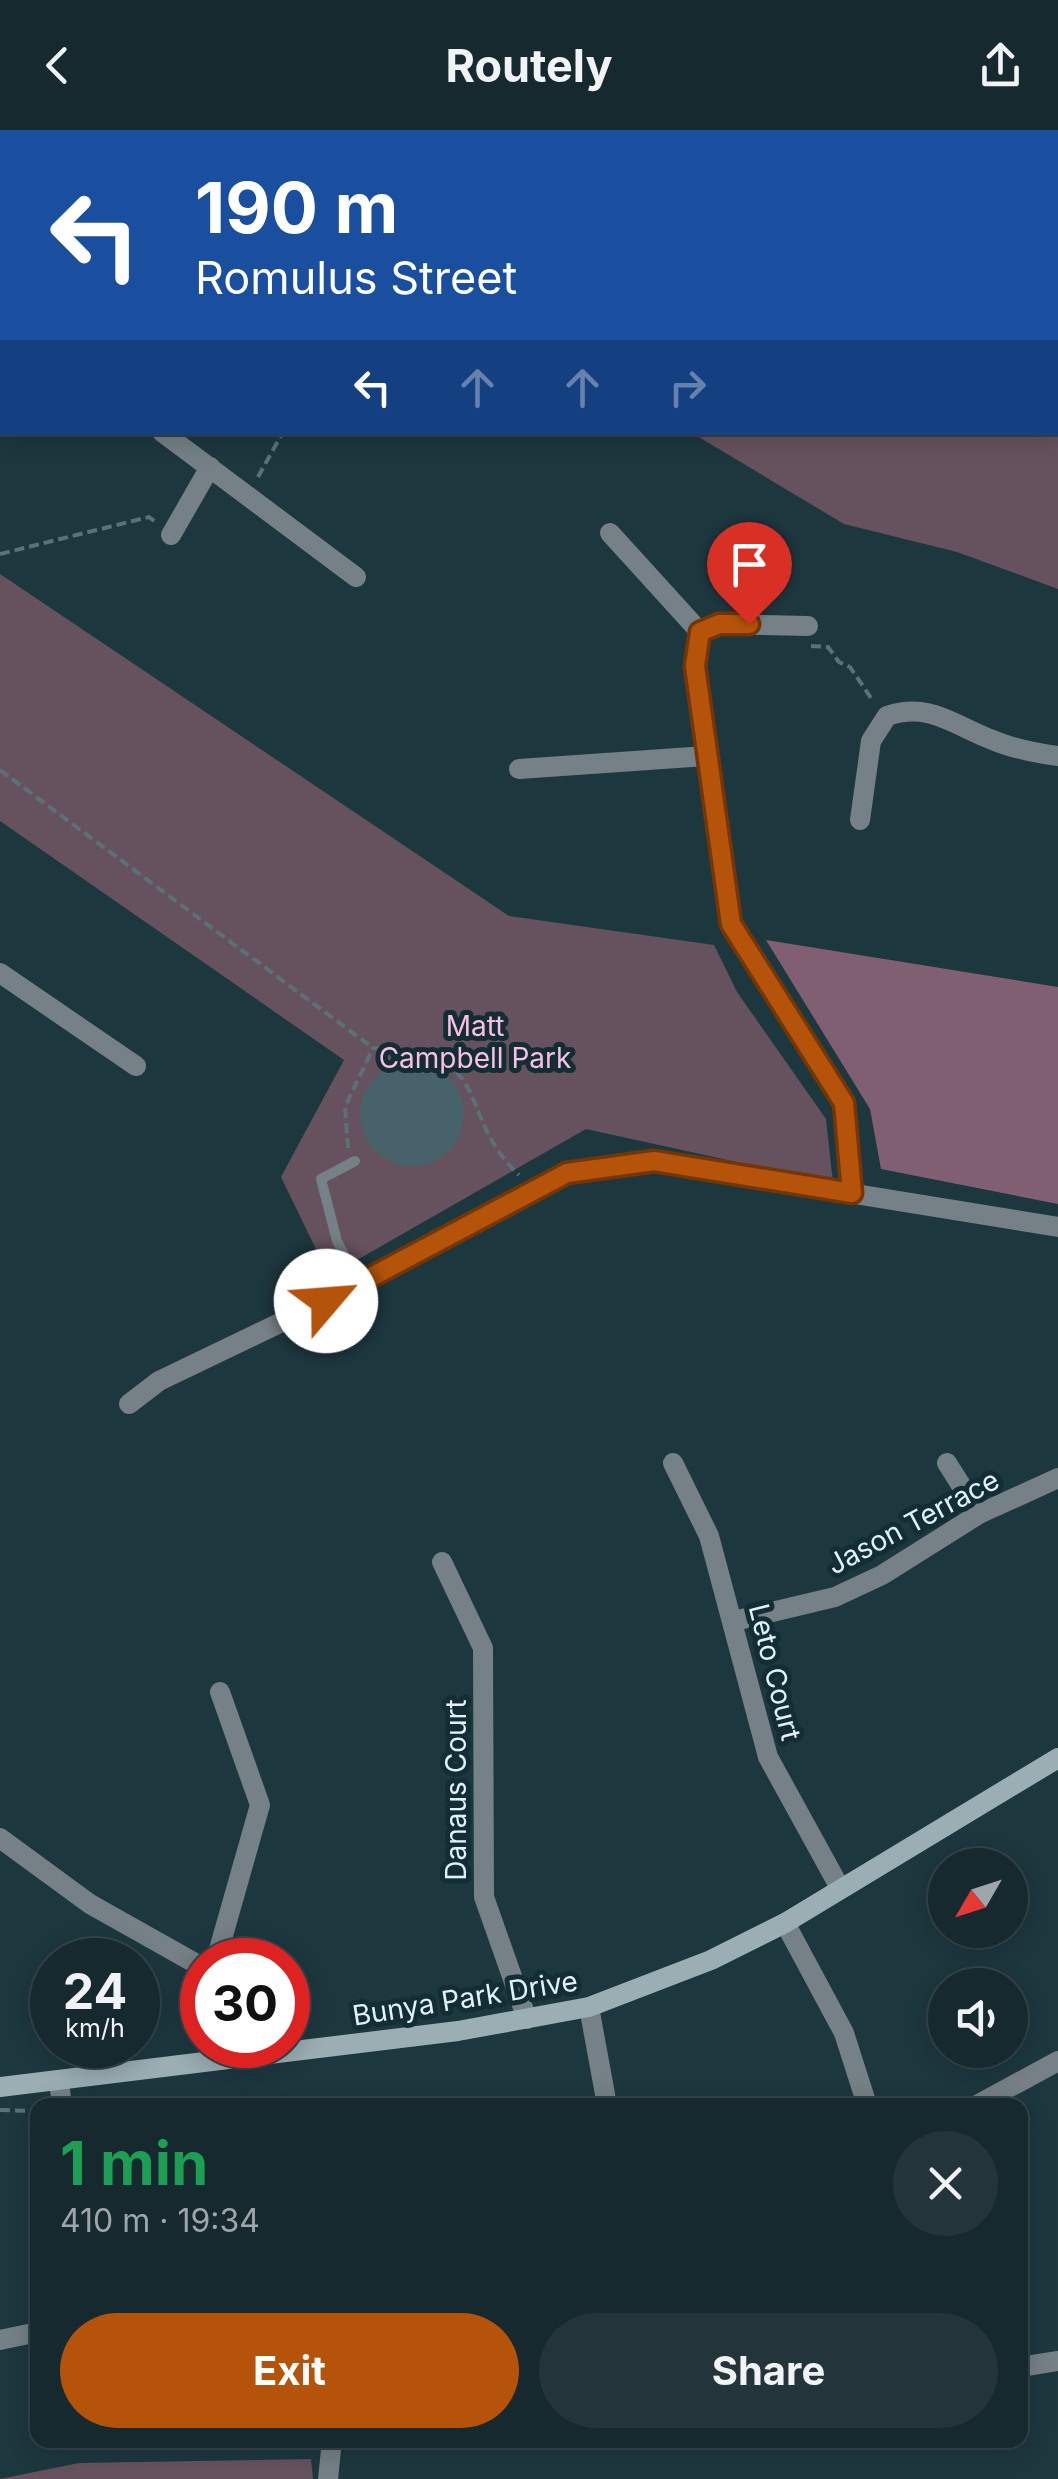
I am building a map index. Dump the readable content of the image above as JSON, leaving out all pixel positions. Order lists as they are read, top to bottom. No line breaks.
{"streets":{"street":["Jason Terrace","Leto Court","Danaus Court","Bunya Park Drive"]},"crossings":[["Jason Terrace","Leto Court"],["Leto Court","Bunya Park Drive"],["Danaus Court","Bunya Park Drive"]],"parks":["Matt Campbell Park"],"north":"bottom left","page":{"header":"Routely","turn":["190 m","Romulus Street"],"speed":"24 km/h","limit":"30","heading":["1 min","410 m · 19:34"],"buttons":["Exit","Share"]}}
